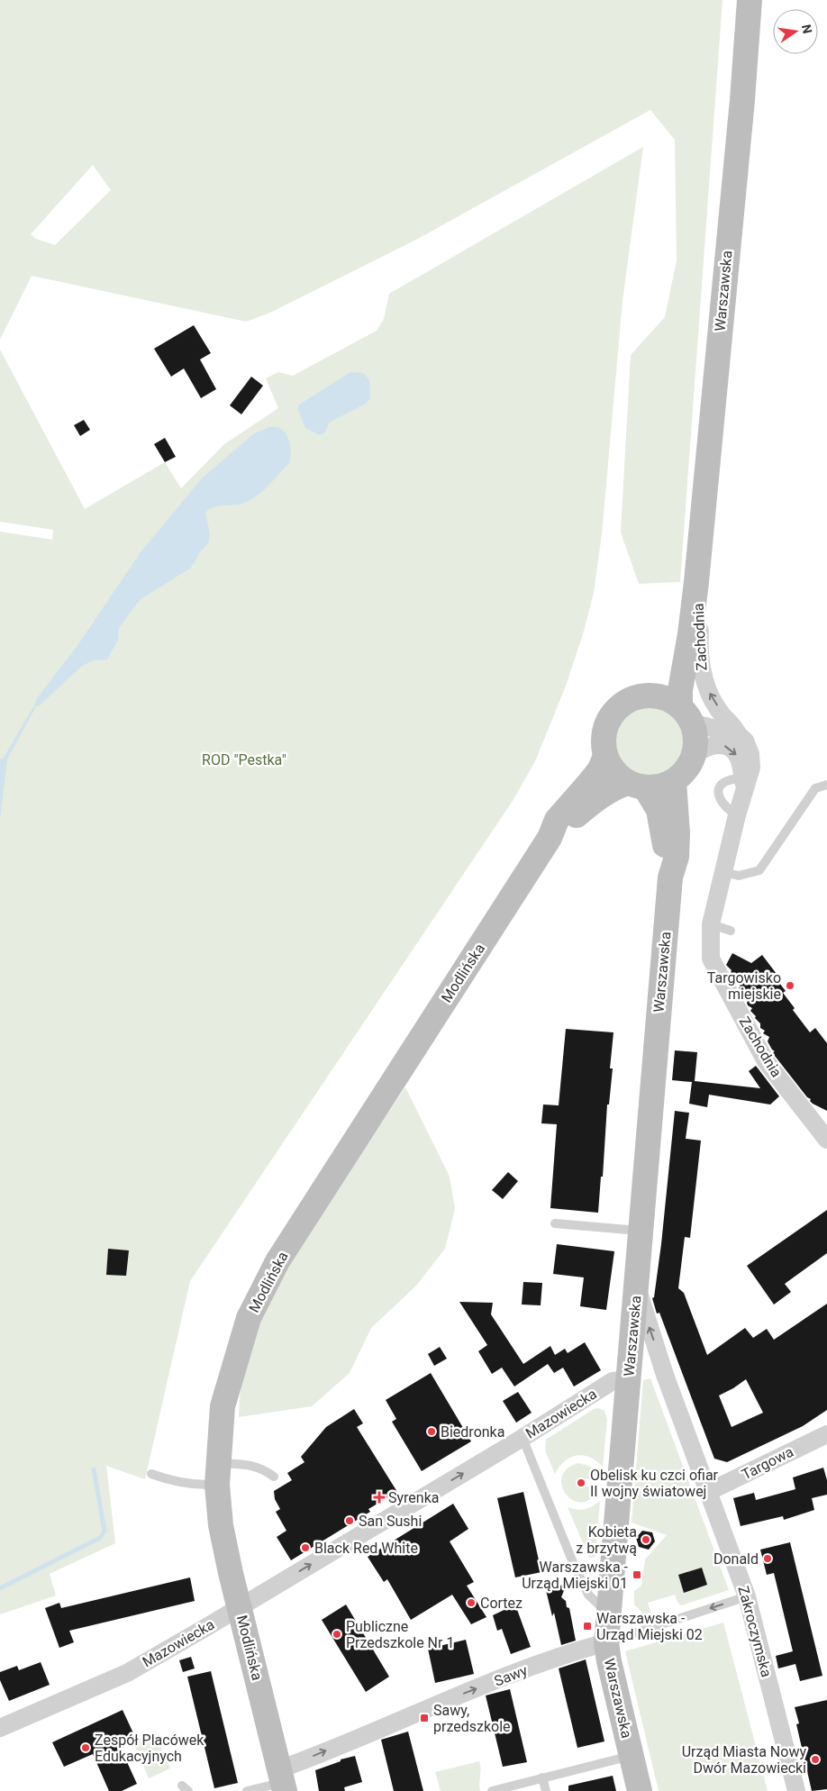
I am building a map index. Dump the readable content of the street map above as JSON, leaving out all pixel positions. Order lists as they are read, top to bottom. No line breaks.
{"streets":{"main road":["Warszawska","Modlińska"],"street":["Zachodnia","Mazowiecka","Targowa","Zakroczymska","Sawy"]},"crossings":[["Warszawska","Zachodnia"],["Warszawska","Modlińska"],["Warszawska","Mazowiecka"],["Warszawska","Zakroczymska"],["Warszawska","Sawy"],["Zachodnia","Modlińska"],["Modlińska","Mazowiecka"],["Modlińska","Sawy"],["Targowa","Zakroczymska"],["Zakroczymska","Sawy"]],"one_way":["Mazowiecka"],"parks":["ROD \"Pestka\""],"places":{"other":["Targowisko miejskie","Biedronka","Obelisk ku czci ofiar II wojny światowej","San Sushi","Kobieta z brzytwą","Black Red White","Donald","Cortez","Publiczne Przedszkole Nr 1","Zespół Placówek Edukacyjnych","Urząd Miasta Nowy Dwór Mazowiecki"],"health":["Syrenka"],"transit":["Warszawska - Urząd Miejski 01","Warszawska - Urząd Miejski 02","Sawy, przedszkole"]},"north":"right"}
